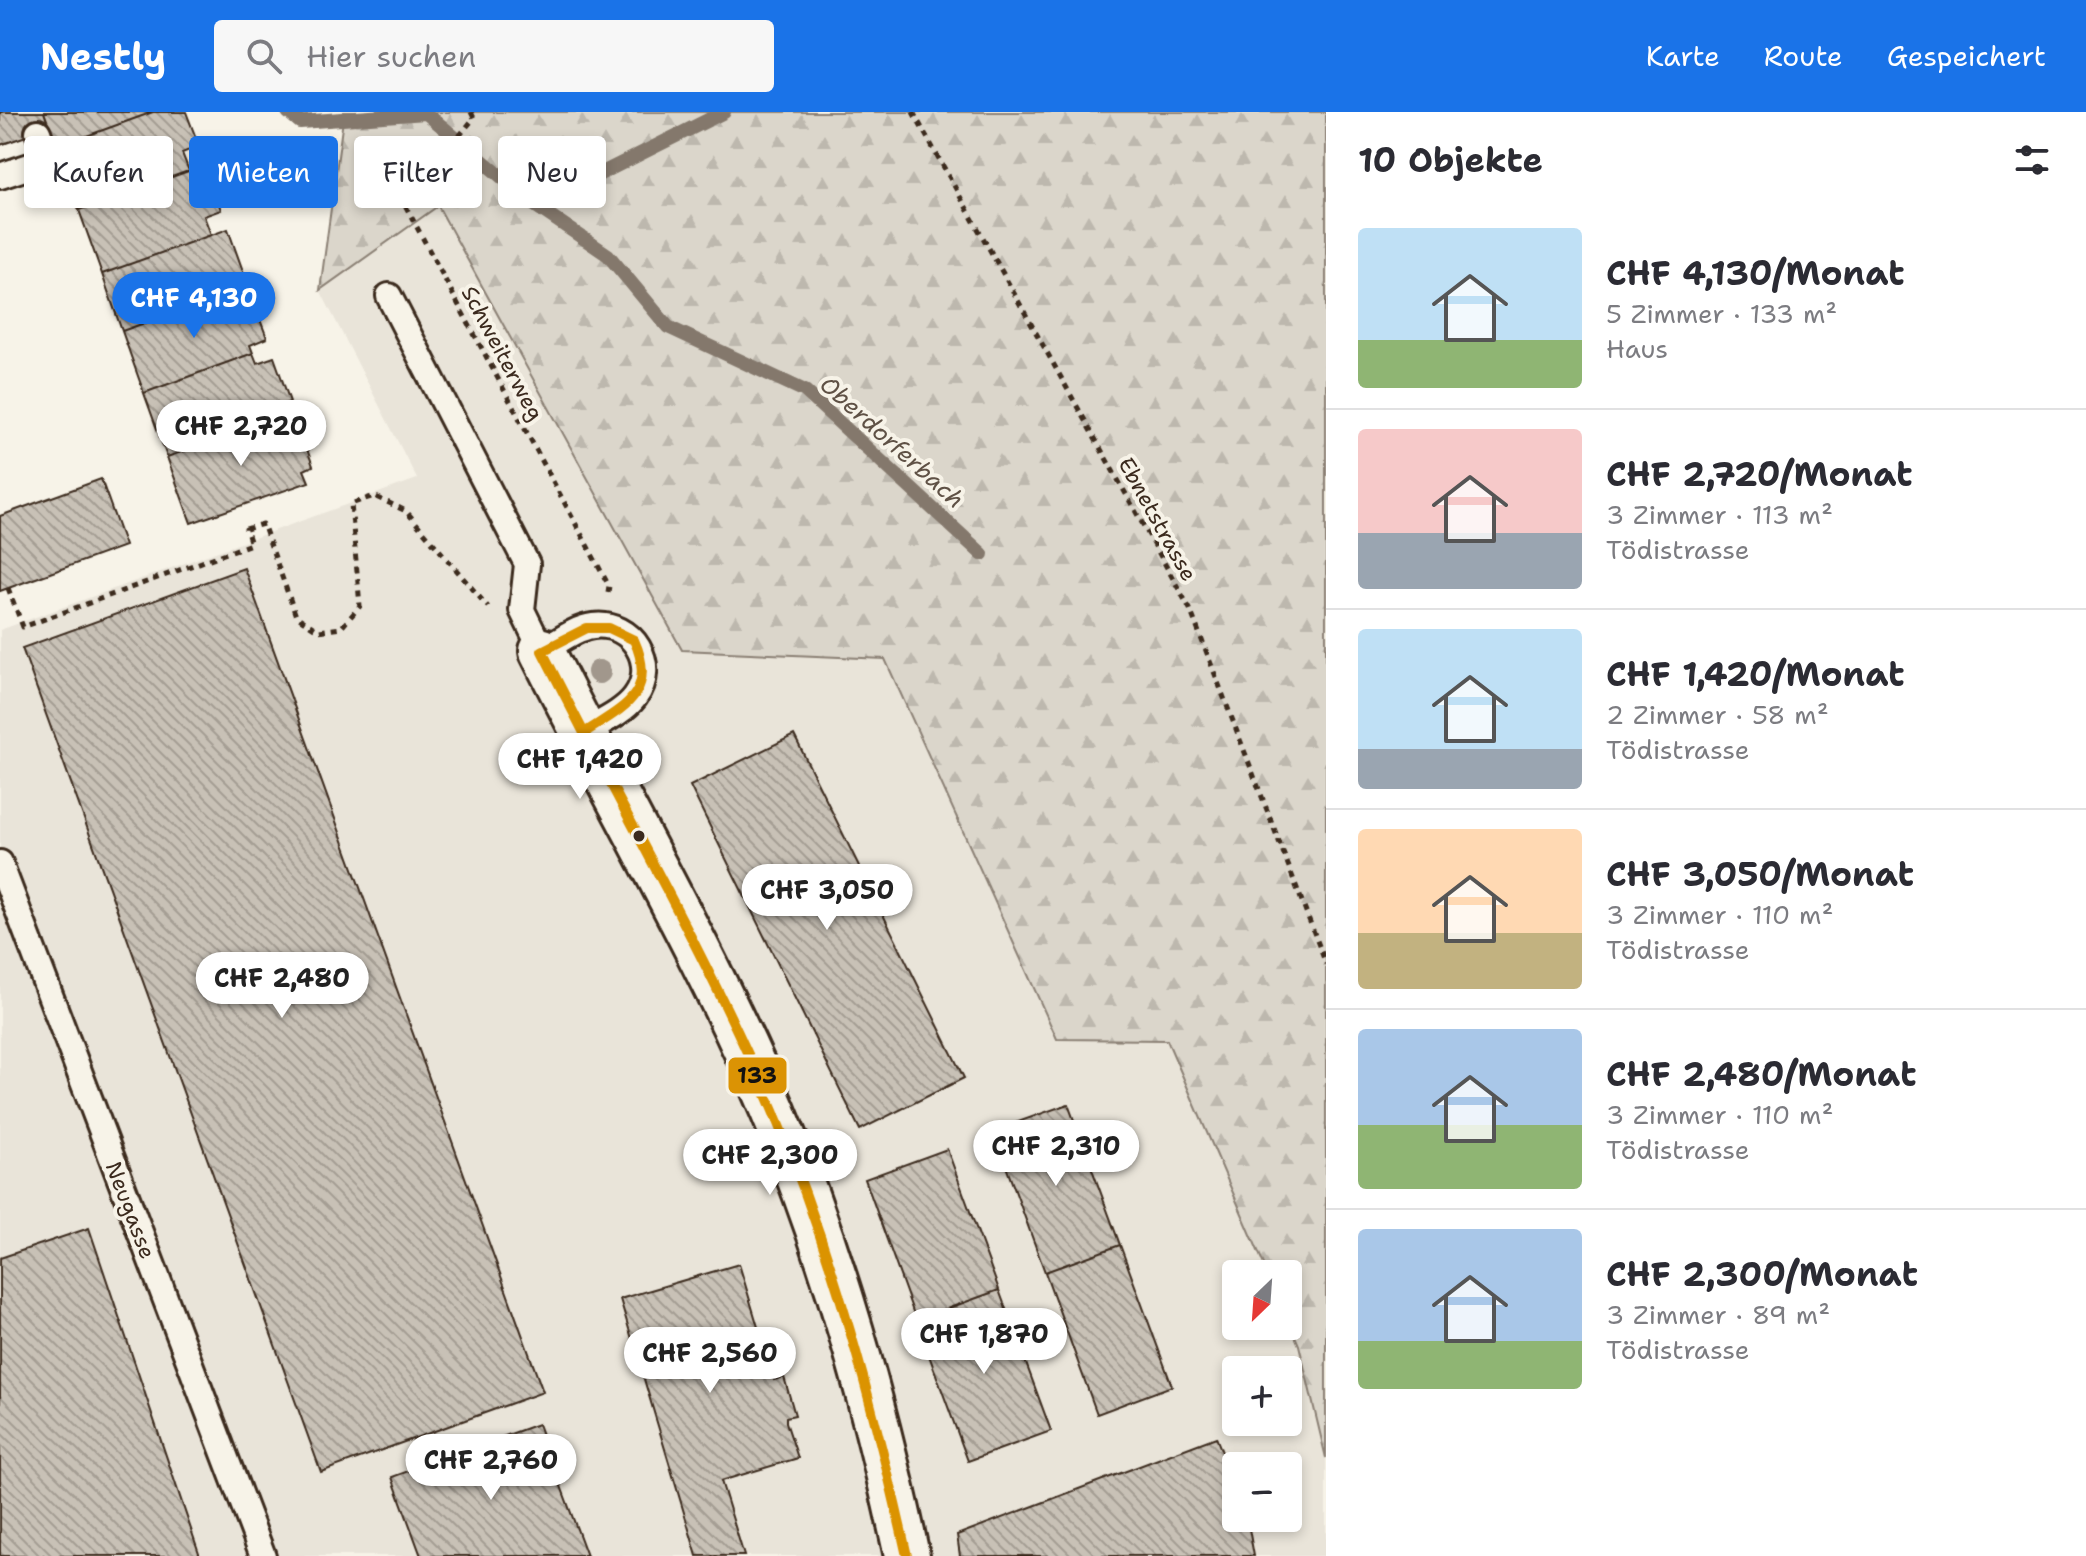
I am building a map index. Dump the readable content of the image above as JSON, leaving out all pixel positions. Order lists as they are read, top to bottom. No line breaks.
{"streets":{"lane":["Neugasse"],"path":["Schweiterweg","Ebnetstrasse"]},"water":["Oberdorferbach"],"lines":["transit line 133"],"north":"bottom left","page":{"header":"Nestly","search":"Hier suchen","nav":["Karte","Route","Gespeichert"],"heading":"10 Objekte","chip":["Kaufen","Mieten","Filter","Neu"],"list":[{"name":"CHF 4,130/Monat","note":"5 Zimmer · 133 m² · Haus"},{"name":"CHF 2,720/Monat","note":"3 Zimmer · 113 m² · Tödistrasse"},{"name":"CHF 1,420/Monat","note":"2 Zimmer · 58 m² · Tödistrasse"},{"name":"CHF 3,050/Monat","note":"3 Zimmer · 110 m² · Tödistrasse"},{"name":"CHF 2,480/Monat","note":"3 Zimmer · 110 m² · Tödistrasse"},{"name":"CHF 2,300/Monat","note":"3 Zimmer · 89 m² · Tödistrasse"}],"price":["CHF 4,130","CHF 2,720","CHF 1,420","CHF 3,050","CHF 2,480","CHF 2,310","CHF 2,300","CHF 1,870","CHF 2,560","CHF 2,760"],"map_buttons":["+","−"]}}
